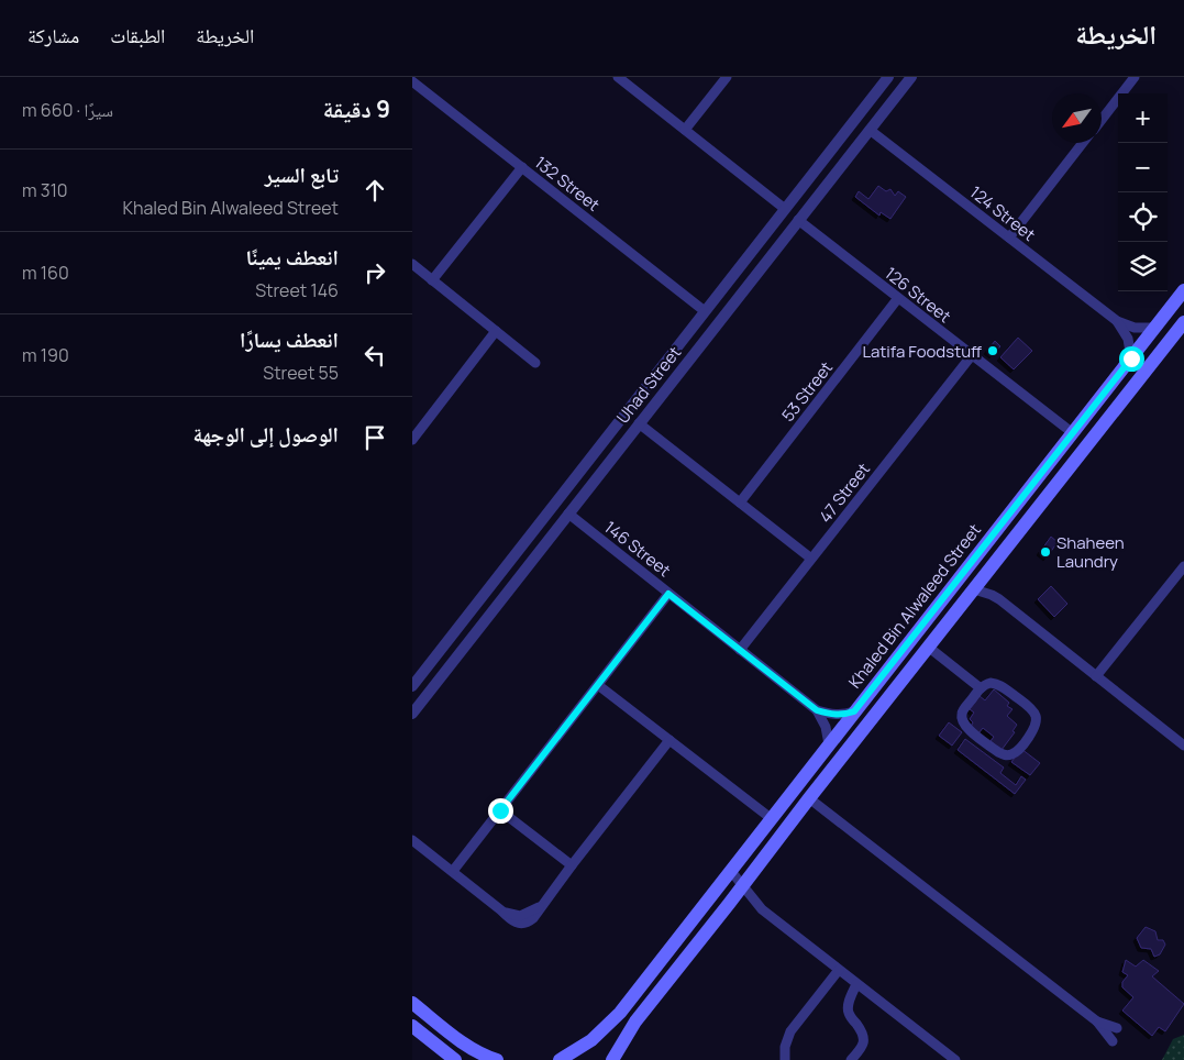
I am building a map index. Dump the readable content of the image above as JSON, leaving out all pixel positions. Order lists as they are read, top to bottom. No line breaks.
{"streets":{"main road":["Khaled Bin Alwaleed Street"],"street":["132 Street","124 Street","126 Street","Uhad Street","53 Street","47 Street","146 Street"]},"crossings":[["132 Street","Uhad Street"],["124 Street","Uhad Street"],["124 Street","Khaled Bin Alwaleed Street"],["126 Street","Uhad Street"],["126 Street","53 Street"],["126 Street","47 Street"],["126 Street","Khaled Bin Alwaleed Street"],["Uhad Street","146 Street"],["47 Street","146 Street"],["146 Street","Khaled Bin Alwaleed Street"]],"places":["Latifa Foodstuff","Shaheen Laundry"],"north":"bottom left","page":{"header":"الخريطة","nav":["الخريطة","الطبقات","مشاركة"],"heading":["9 دقيقة","سيرًا · 660 m"],"map_buttons":["+","−"],"list":[["تابع السير","Khaled Bin Alwaleed Street","310 m"],["انعطف يمينًا","146 Street","160 m"],["انعطف يسارًا","55 Street","190 m"],"الوصول إلى الوجهة"]}}
